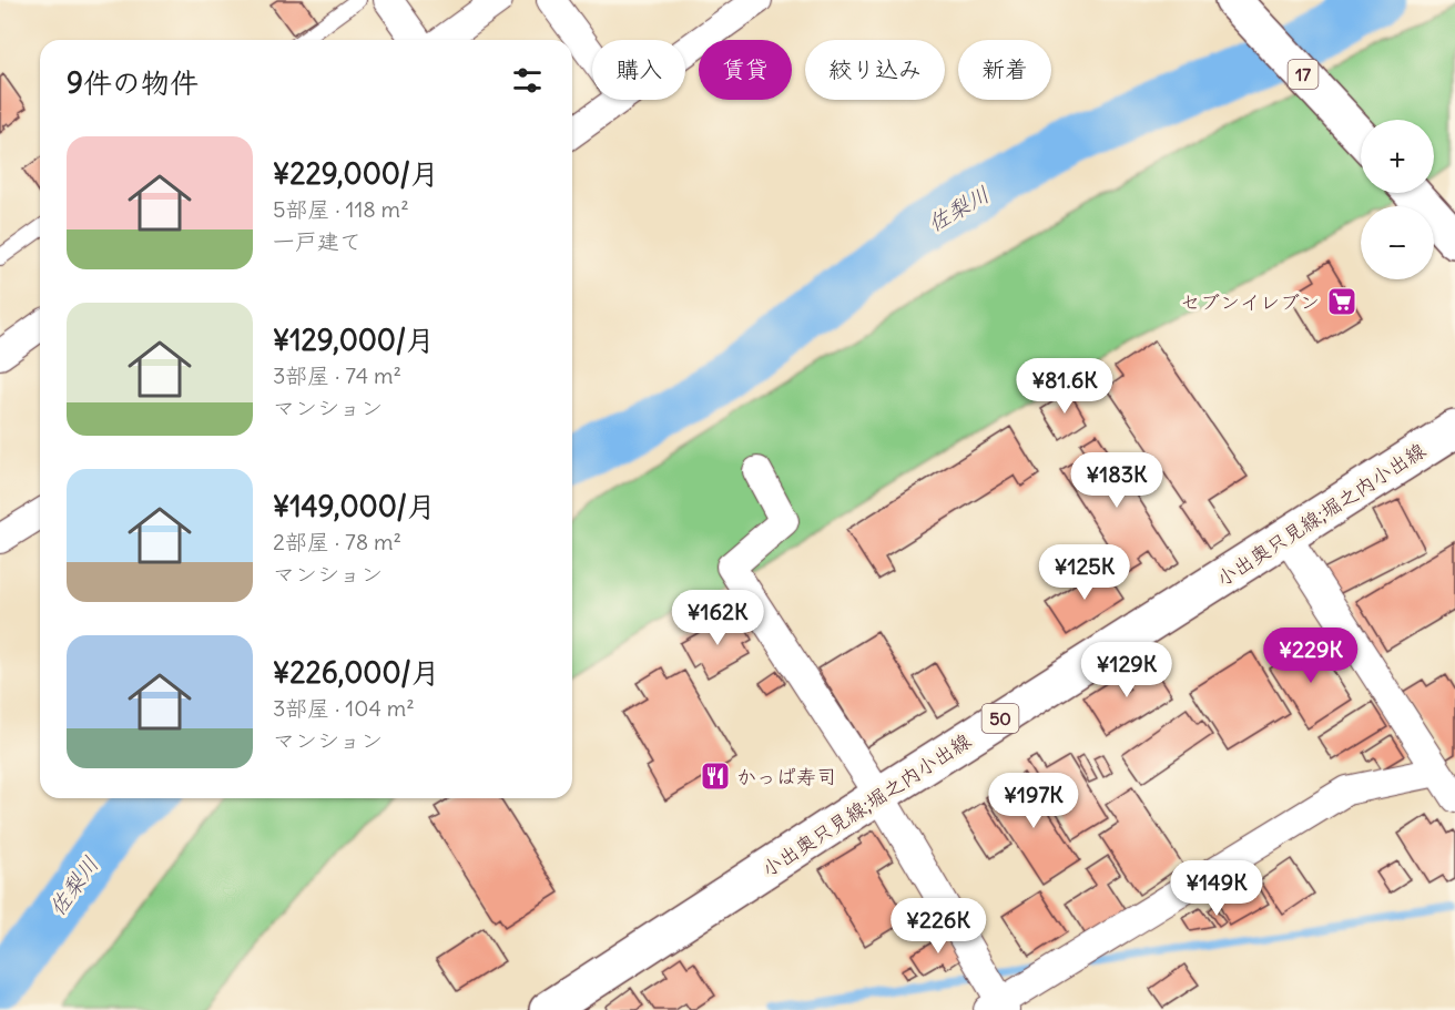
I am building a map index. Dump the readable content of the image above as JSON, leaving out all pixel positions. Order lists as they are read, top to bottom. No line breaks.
{"streets":{"main road":["17","小出奥只見線;堀之内小出線","50"]},"water":["佐梨川"],"places":{"supermarket":["セブンイレブン"],"restaurant":["かっぱ寿司"]},"page":{"chip":["購入","賃貸","絞り込み","新着"],"heading":"9件の物件","map_buttons":["+","−"],"list":[{"name":"¥229,000/月","note":"5部屋 · 118 m² · 一戸建て"},{"name":"¥129,000/月","note":"3部屋 · 74 m² · マンション"},{"name":"¥149,000/月","note":"2部屋 · 78 m² · マンション"},{"name":"¥226,000/月","note":"3部屋 · 104 m² · マンション"}],"price":["¥81.6K","¥183K","¥125K","¥162K","¥229K","¥129K","¥197K","¥149K","¥226K"]}}
